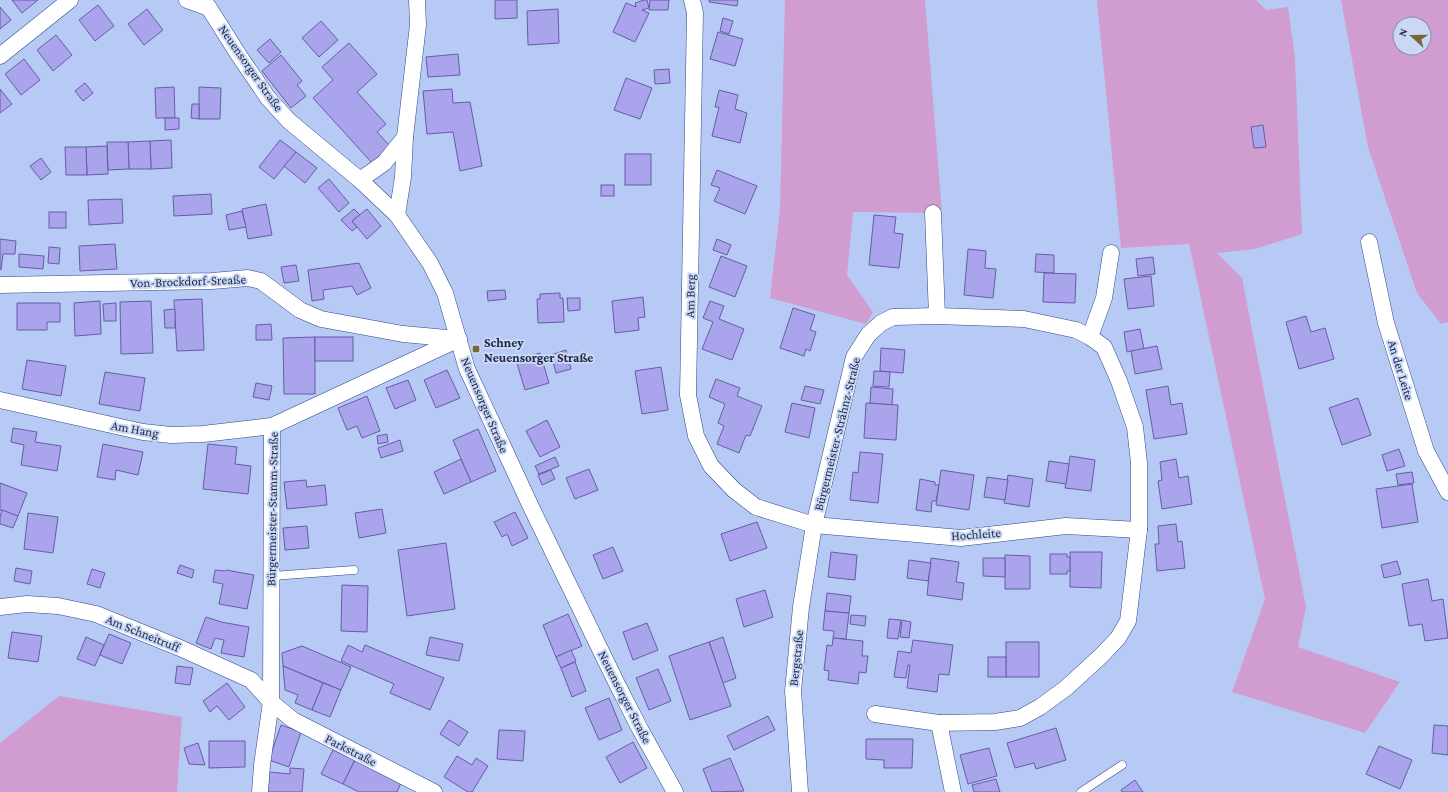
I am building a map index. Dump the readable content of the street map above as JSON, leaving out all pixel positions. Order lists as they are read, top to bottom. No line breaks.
{"streets":{"street":["Neuensorger Straße","Von-Brockdorf-Sreaße","Am Berg","An der Leite","Am Hang","Bürgermeister-Strähnz-Straße","Bürgermeister-Stamm-Straße","Hochleite","Am Schneitruff","Bergstraße","Parkstraße"]},"crossings":[["Neuensorger Straße","Von-Brockdorf-Sreaße"],["Neuensorger Straße","Bürgermeister-Stamm-Straße"],["Von-Brockdorf-Sreaße","Bürgermeister-Stamm-Straße"],["Am Berg","Bürgermeister-Strähnz-Straße"],["Am Berg","Hochleite"],["Am Berg","Bergstraße"],["Am Hang","Bürgermeister-Stamm-Straße"],["Bürgermeister-Strähnz-Straße","Hochleite"],["Bürgermeister-Strähnz-Straße","Bergstraße"],["Bürgermeister-Stamm-Straße","Am Schneitruff"],["Bürgermeister-Stamm-Straße","Parkstraße"],["Hochleite","Bergstraße"],["Am Schneitruff","Parkstraße"]],"places":{"transit":["Schney Neuensorger Straße"]},"north":"left"}
